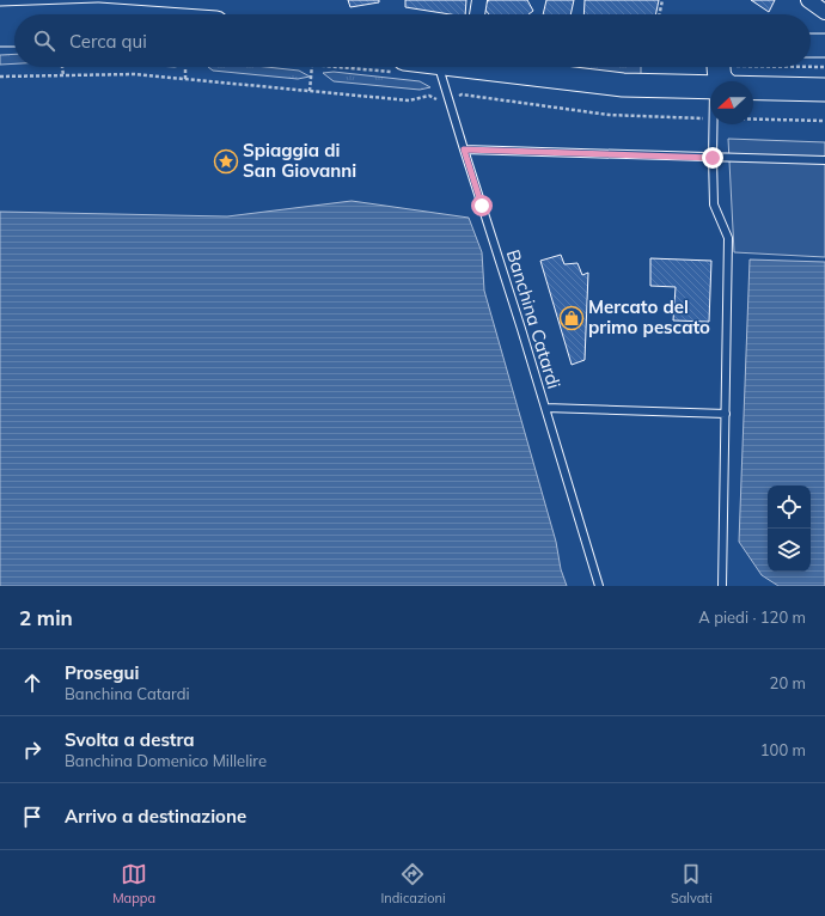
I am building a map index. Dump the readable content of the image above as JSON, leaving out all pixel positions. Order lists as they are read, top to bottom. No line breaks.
{"streets":{"lane":["Banchina Catardi"]},"places":{"place":["Spiaggia di San Giovanni"],"shop":["Mercato del primo pescato"]},"north":"left","page":{"search":"Cerca qui","heading":["2 min","A piedi · 120 m"],"list":[["Prosegui","Banchina Catardi","20 m"],["Svolta a destra","Banchina Domenico Millelire","100 m"],"Arrivo a destinazione"],"nav":["Mappa","Indicazioni","Salvati"]}}
